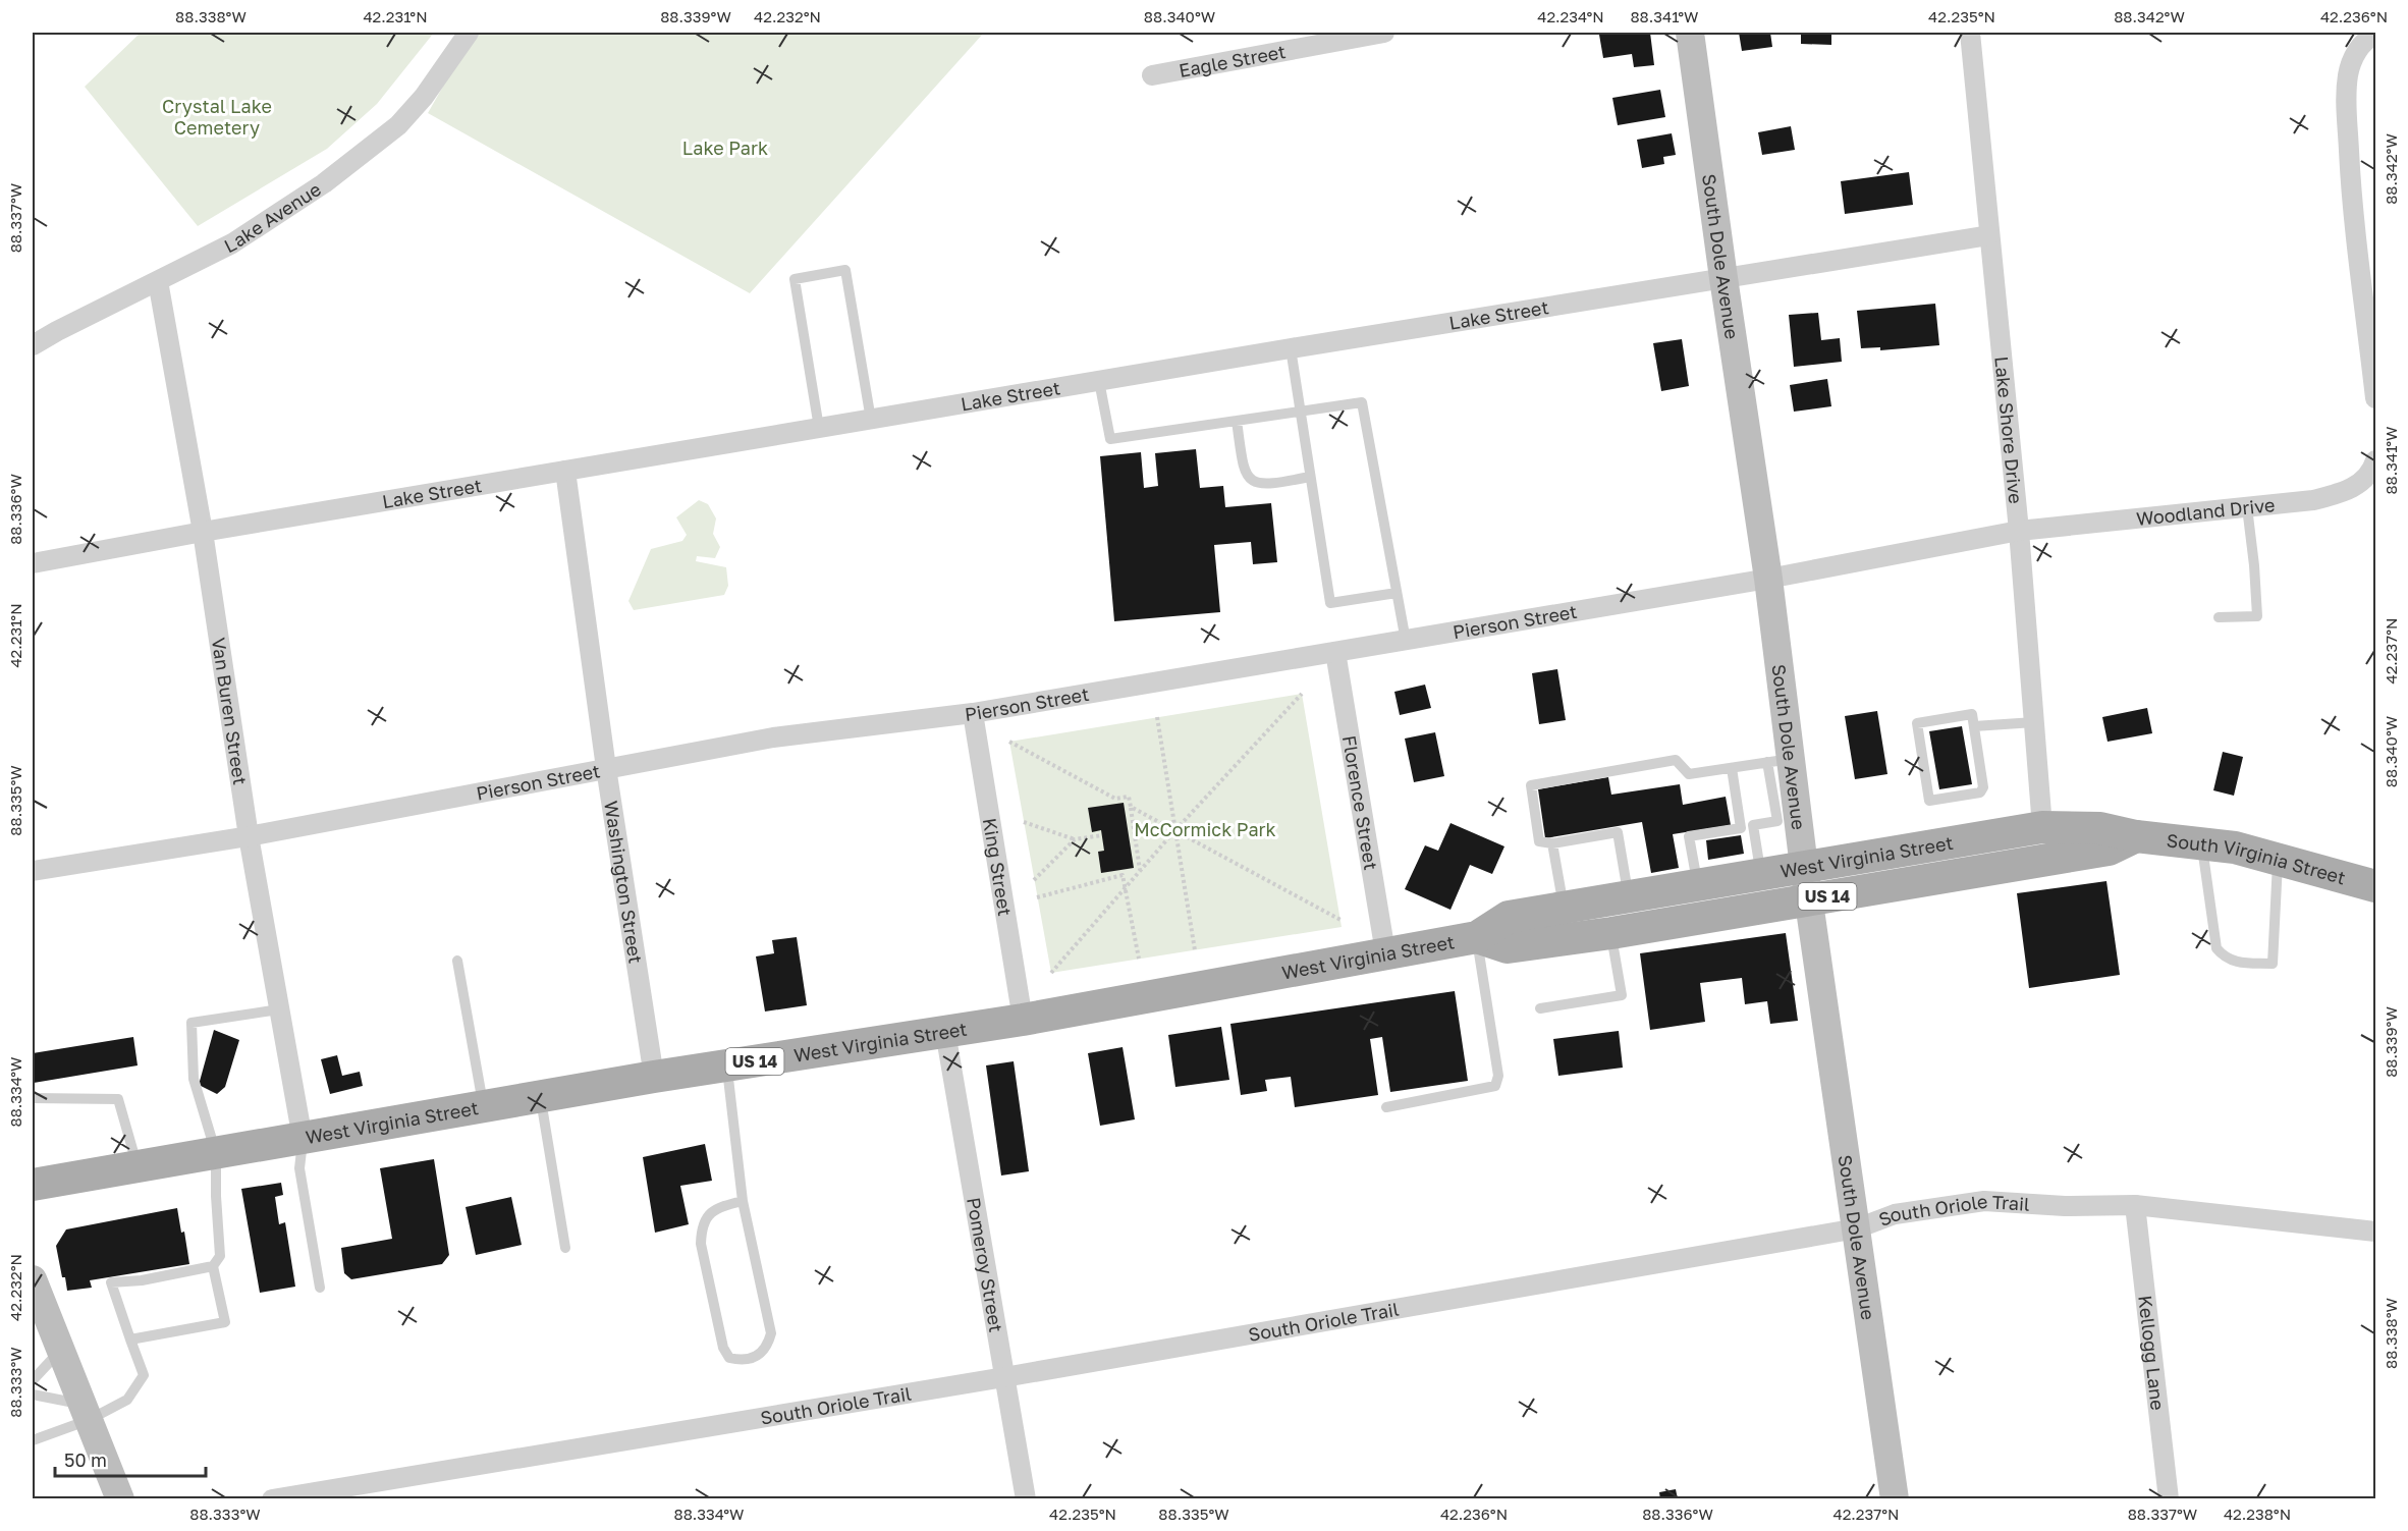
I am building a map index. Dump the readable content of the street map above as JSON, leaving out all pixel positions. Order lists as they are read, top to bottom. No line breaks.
{"streets":{"main road":["West Virginia Street","South Virginia Street","US 14"],"street":["Eagle Street","Lake Avenue","South Dole Avenue","Lake Street","Lake Shore Drive","Woodland Drive","Pierson Street","Van Buren Street","Florence Street","King Street","Washington Street","South Oriole Trail","Pomeroy Street","Kellogg Lane"]},"crossings":[["Lake Avenue","Van Buren Street"],["South Dole Avenue","Lake Street"],["South Dole Avenue","Pierson Street"],["South Dole Avenue","West Virginia Street"],["South Dole Avenue","South Oriole Trail"],["Lake Street","Lake Shore Drive"],["Lake Street","Van Buren Street"],["Lake Street","Washington Street"],["Lake Shore Drive","Woodland Drive"],["Lake Shore Drive","Pierson Street"],["Lake Shore Drive","West Virginia Street"],["Lake Shore Drive","South Virginia Street"],["Woodland Drive","Pierson Street"],["Pierson Street","Van Buren Street"],["Pierson Street","Florence Street"],["Pierson Street","King Street"],["Pierson Street","Washington Street"],["Van Buren Street","West Virginia Street"],["Florence Street","West Virginia Street"],["West Virginia Street","South Virginia Street"],["West Virginia Street","King Street"],["West Virginia Street","Washington Street"],["West Virginia Street","Pomeroy Street"],["South Oriole Trail","Pomeroy Street"],["South Oriole Trail","Kellogg Lane"]],"parks":["Crystal Lake Cemetery","Lake Park","McCormick Park"],"scale_bar":"50 m","coordinates":["88.338°W","42.231°N","88.339°W","42.232°N","88.340°W","42.234°N","88.341°W","42.235°N","88.342°W","42.236°N","88.337°W","88.336°W","42.237°N","88.335°W","88.334°W","88.333°W","42.238°N"]}
